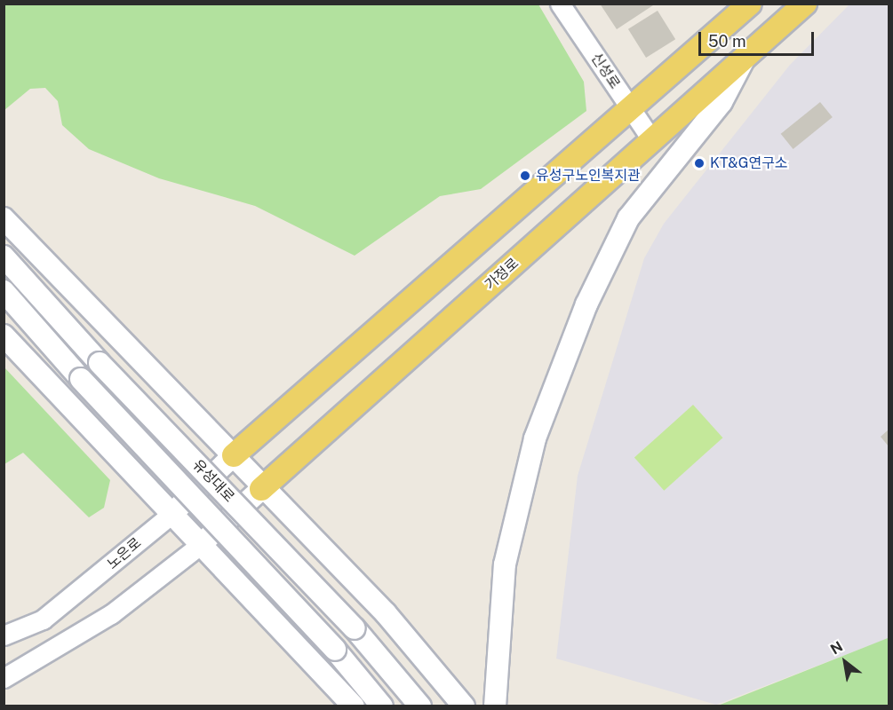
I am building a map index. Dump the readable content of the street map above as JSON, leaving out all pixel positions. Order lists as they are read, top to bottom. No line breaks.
{"streets":{"main road":["가정로","유성대로","노은로"],"street":["신성로"]},"crossings":[["신성로","가정로"]],"places":["KT&G연구소","유성구노인복지관"],"scale_bar":"50 m","north":"top left"}
